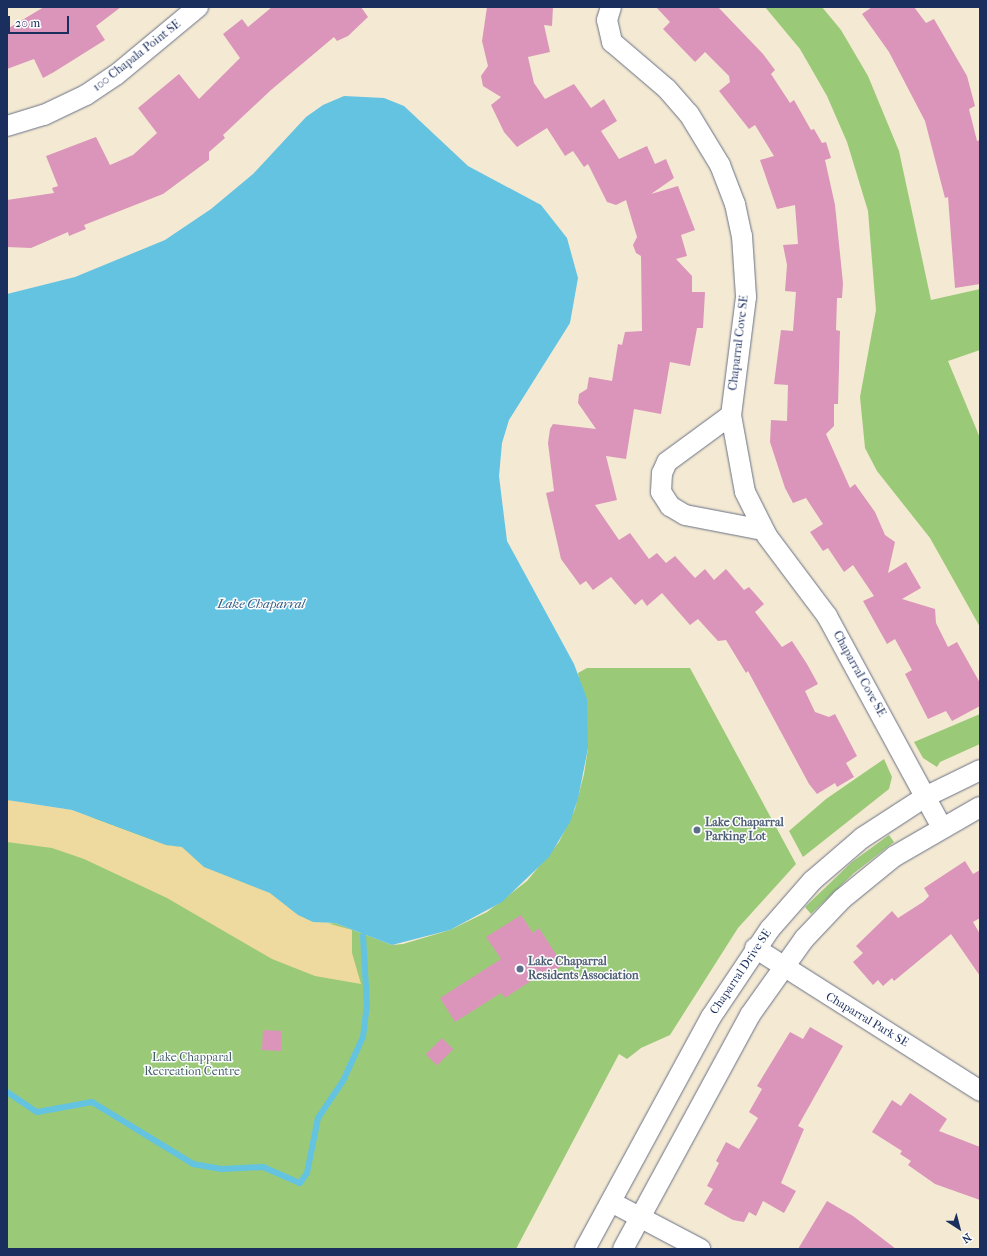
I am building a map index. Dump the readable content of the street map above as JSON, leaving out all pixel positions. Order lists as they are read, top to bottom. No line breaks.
{"streets":{"street":["100 Chapala Point SE","Chaparral Cove SE","Chaparral Drive SE","Chaparral Park SE"]},"crossings":[["Chaparral Cove SE","Chaparral Drive SE"],["Chaparral Drive SE","Chaparral Park SE"]],"water":["Lake Chaparral"],"parks":["Lake Chapparal Recreation Centre"],"places":["Lake Chaparral Parking Lot","Lake Chaparral Residents Association"],"scale_bar":"20 m","north":"bottom right"}
